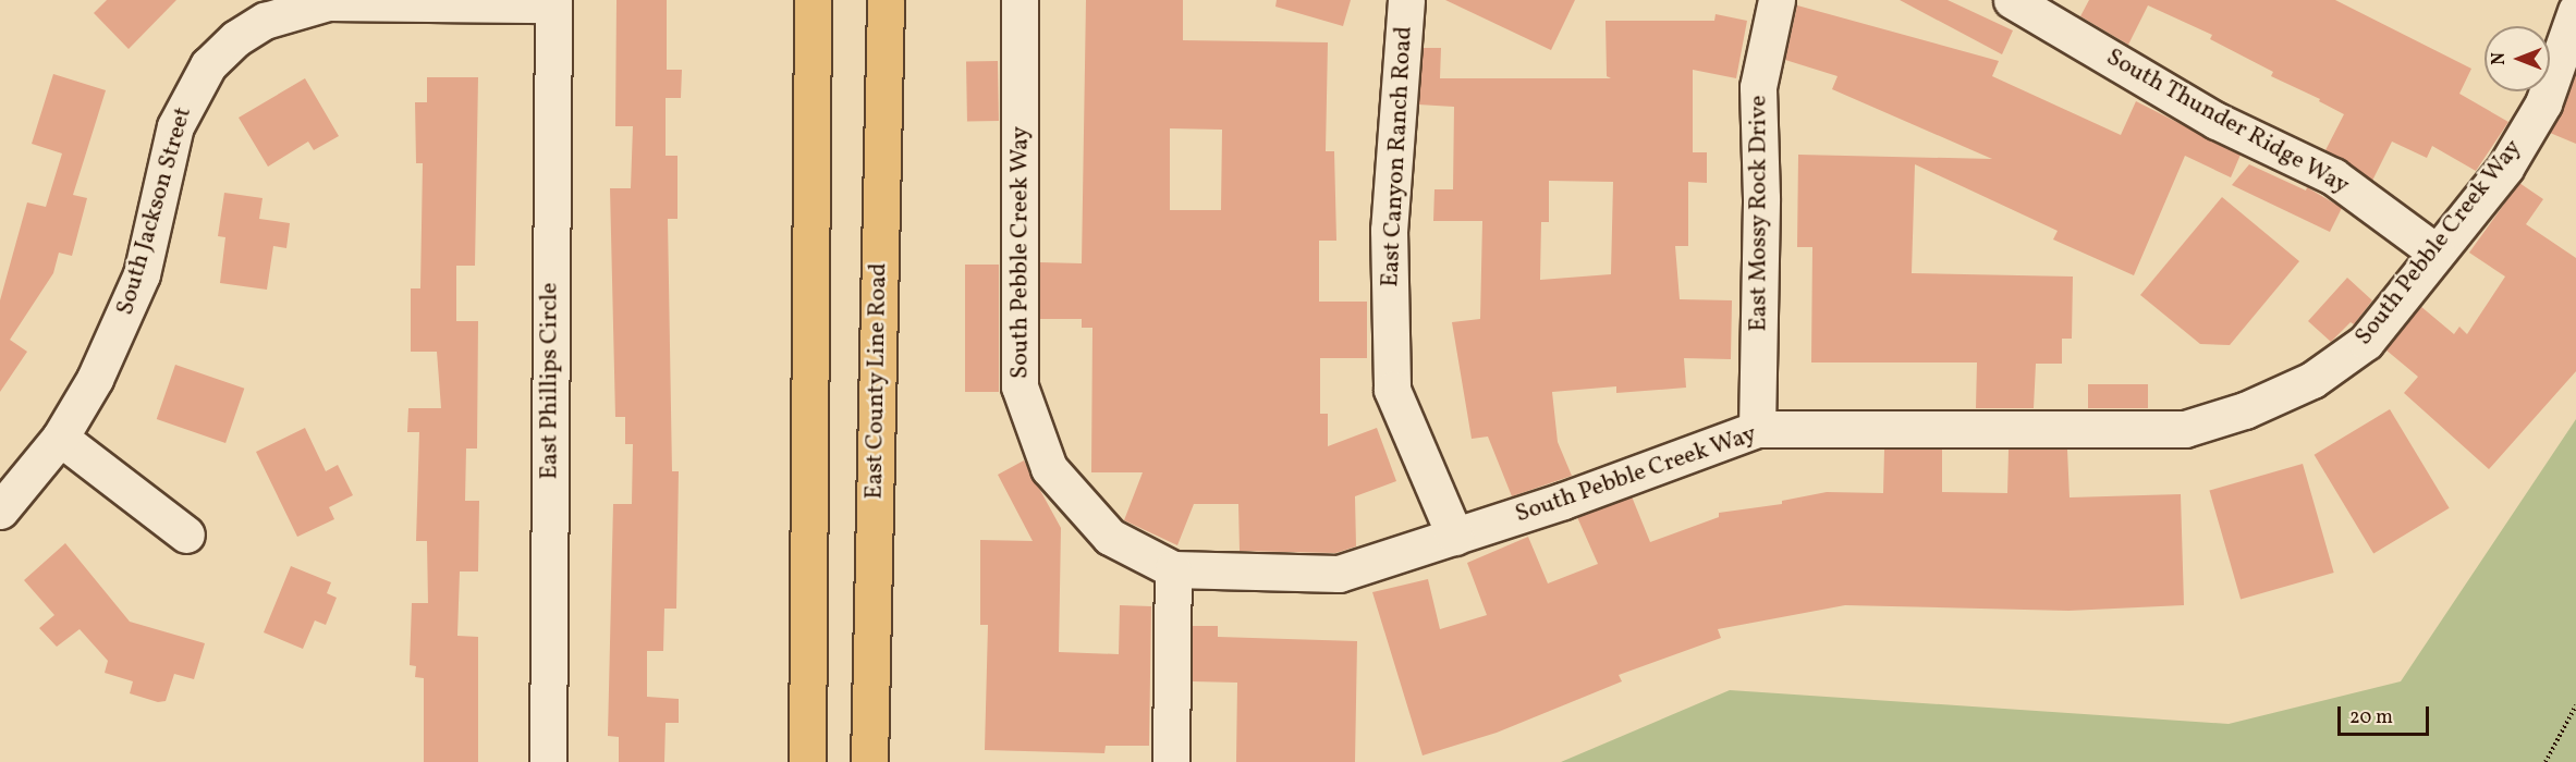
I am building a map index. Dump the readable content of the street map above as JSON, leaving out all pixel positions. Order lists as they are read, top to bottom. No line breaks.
{"streets":{"main road":["East County Line Road"],"street":["South Thunder Ridge Way","East Canyon Ranch Road","South Jackson Street","East Mossy Rock Drive","South Pebble Creek Way","East Phillips Circle"]},"crossings":[["South Thunder Ridge Way","South Pebble Creek Way"],["East Canyon Ranch Road","South Pebble Creek Way"],["South Jackson Street","East Phillips Circle"],["East Mossy Rock Drive","South Pebble Creek Way"]],"scale_bar":"20 m","north":"left"}
